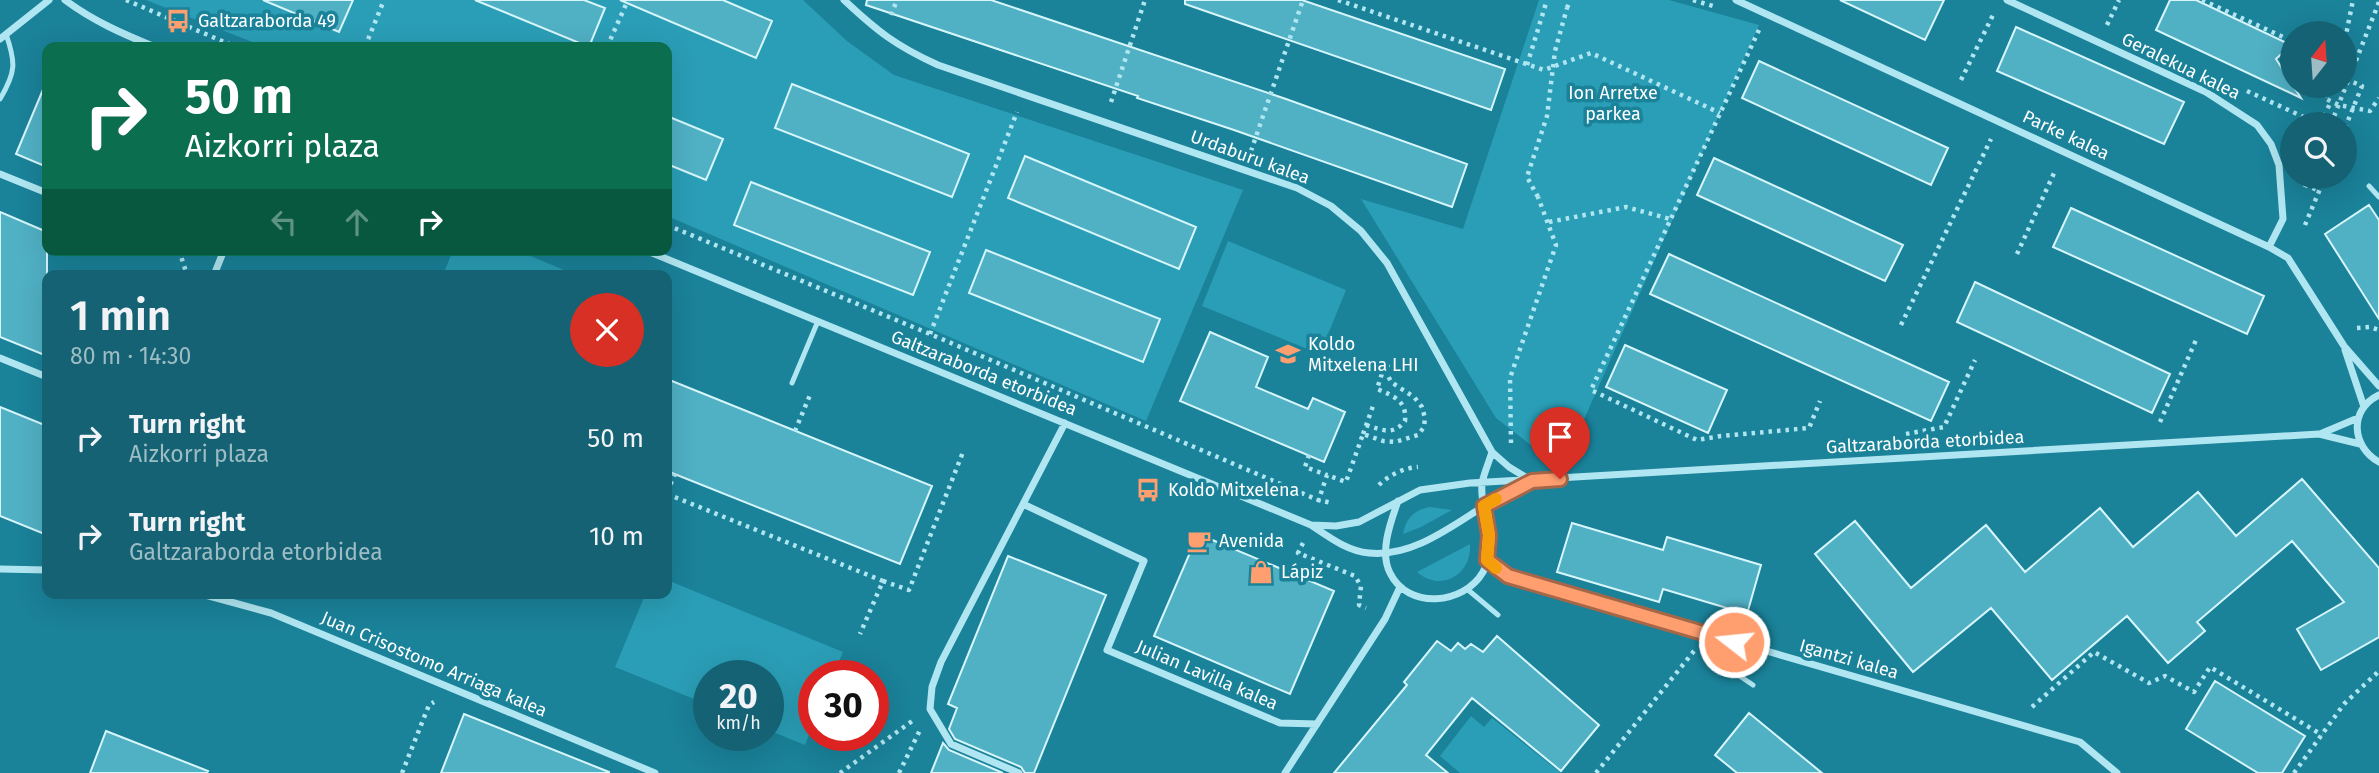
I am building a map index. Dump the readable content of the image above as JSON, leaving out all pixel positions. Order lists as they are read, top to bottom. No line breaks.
{"streets":{"street":["Geralekua kalea","Parke kalea","Urdaburu kalea","Galtzaraborda etorbidea","Igantzi kalea","Juan Crisostomo Arriaga kalea","Julian Lavilla kalea"]},"crossings":[["Geralekua kalea","Parke kalea"],["Urdaburu kalea","Galtzaraborda etorbidea"]],"parks":["Ion Arretxe parkea"],"places":{"bus stop":["Galtzaraborda 49","Koldo Mitxelena"],"school or university":["Koldo Mitxelena LHI"],"cafe":["Avenida"],"shop":["Lápiz"]},"north":"top","page":{"turn":["50 m","Aizkorri plaza"],"heading":["1 min","80 m · 14:30"],"list":[{"name":"Turn right","note":"Aizkorri plaza","value":"50 m"},{"name":"Turn right","note":"Galtzaraborda etorbidea","value":"10 m"}],"speed":"20 km/h","limit":"30"}}
